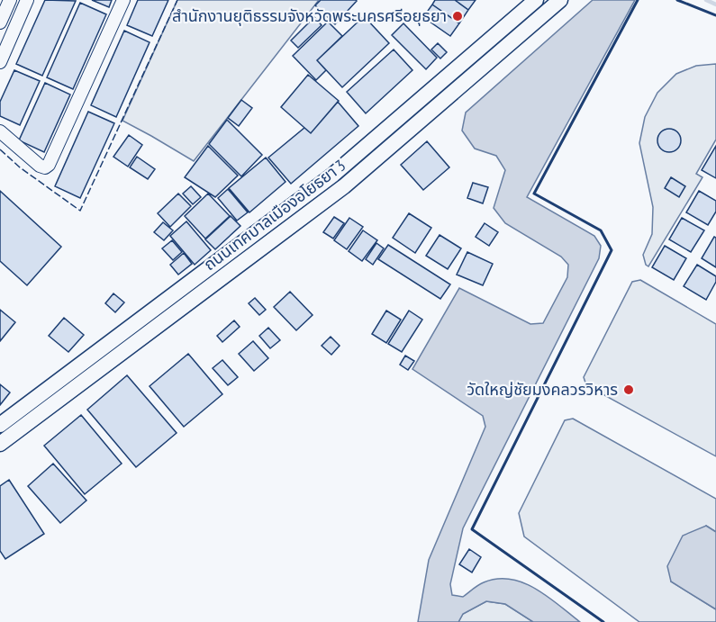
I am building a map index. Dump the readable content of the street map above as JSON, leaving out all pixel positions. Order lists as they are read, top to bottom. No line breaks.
{"streets":{"street":["ถนนเทศบาลเมืองอโยธยา 3"]},"places":["สำนักงานยุติธรรมจังหวัดพระนครศรีอยุธยา","วัดใหญ่ชัยมงคลวรวิหาร"]}
